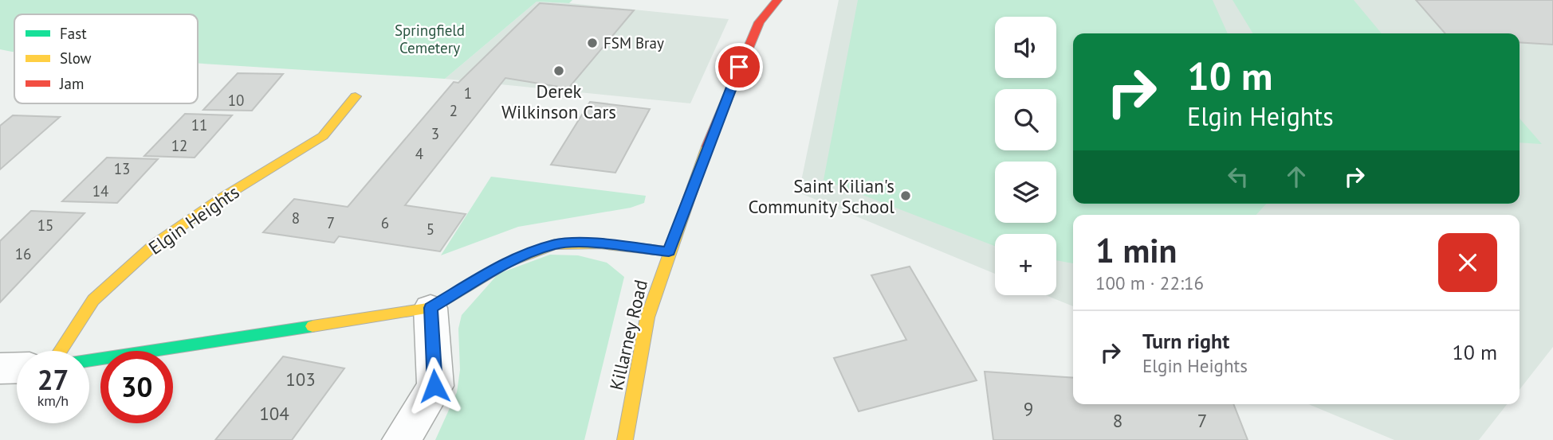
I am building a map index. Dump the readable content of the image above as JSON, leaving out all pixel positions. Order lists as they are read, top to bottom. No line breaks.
{"streets":{"street":["Elgin Heights","Killarney Road"]},"parks":["Springfield Cemetery"],"places":["FSM Bray","Derek Wilkinson Cars","Saint Kilian's Community School"],"house_numbers":["1","10","2","11","3","12","4","13","14","8","7","6","15","5","16","103","9","104","8","7"],"legend":["Fast","Slow","Jam"],"page":{"map_buttons":"+","turn":["10 m","Elgin Heights"],"heading":["1 min","100 m · 22:16"],"list":[{"name":"Turn right","note":"Elgin Heights","value":"10 m"}],"speed":"27 km/h","limit":"30"}}
